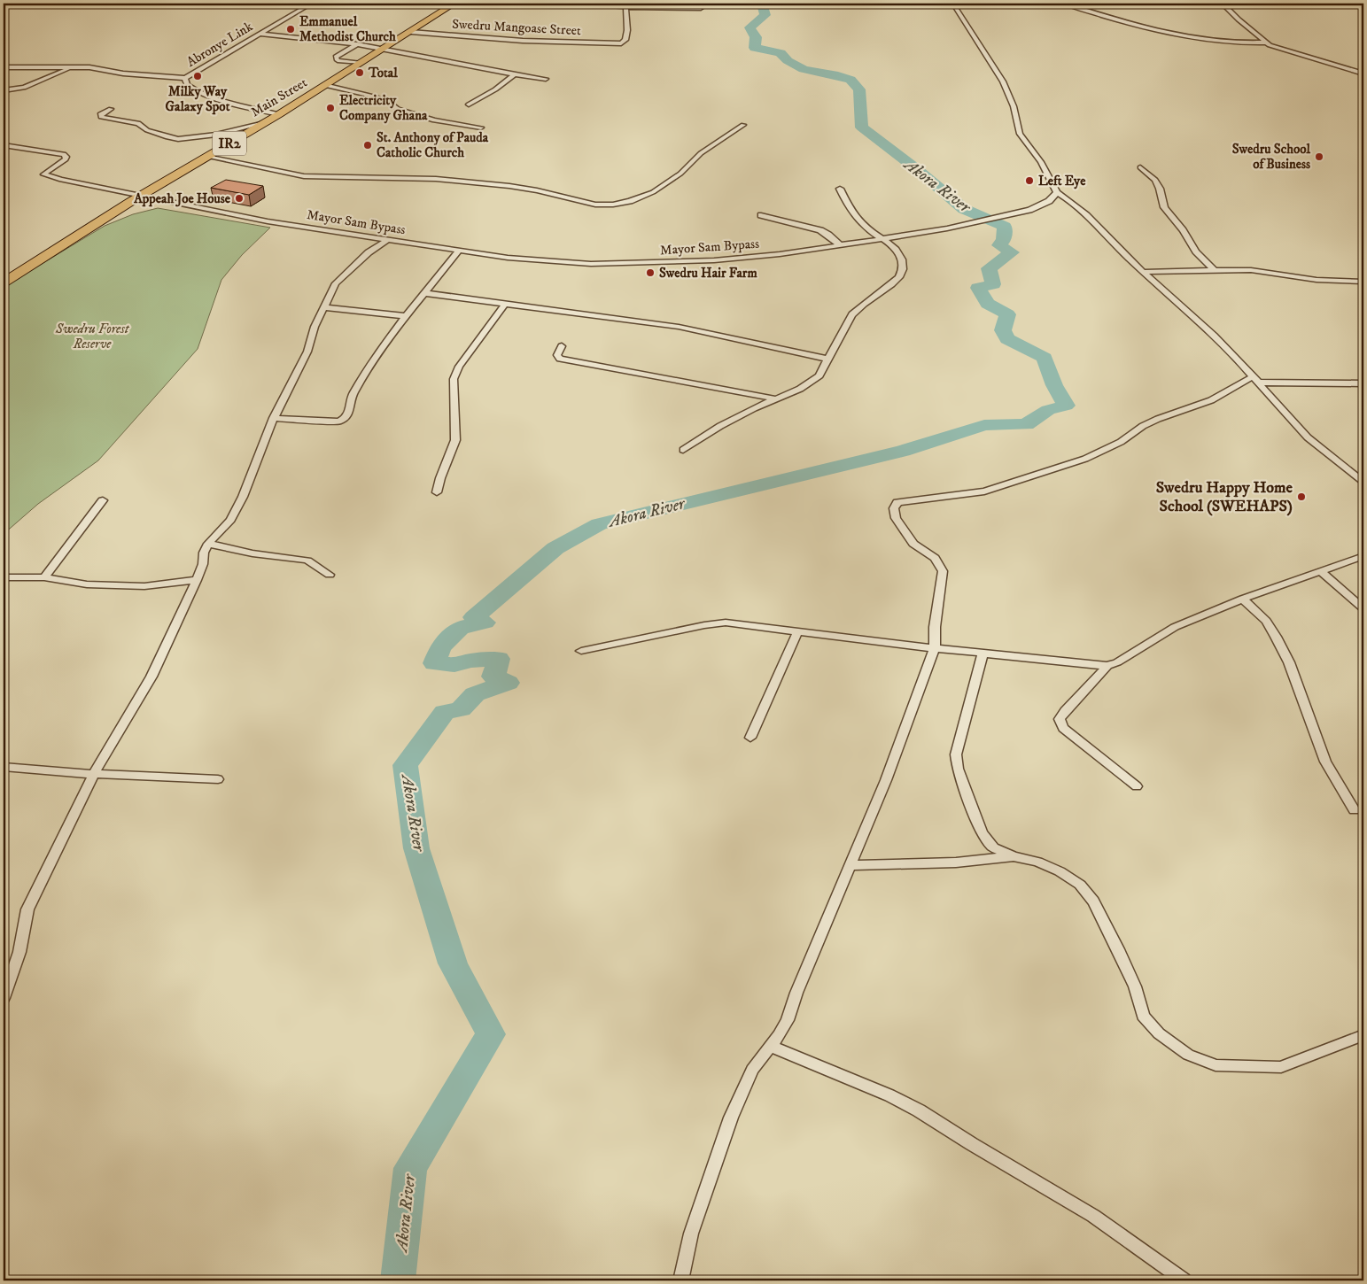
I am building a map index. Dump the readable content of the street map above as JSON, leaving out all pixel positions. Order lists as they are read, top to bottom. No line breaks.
{"streets":{"main road":["Main Street","IR2"],"street":["Swedru Mangoase Street","Abronye Link","Mayor Sam Bypass"]},"crossings":[["Swedru Mangoase Street","Main Street"],["Abronye Link","Main Street"],["Main Street","Mayor Sam Bypass"]],"water":["Akora River"],"parks":["Swedru Forest Reserve"],"places":["Emmanuel Methodist Church","Total","Milky Way Galaxy Spot","Electricity Company Ghana","St. Anthony of Pauda Catholic Church","Swedru School of Business","Left Eye","Appeah Joe House","Swedru Hair Farm","Swedru Happy Home School (SWEHAPS)"]}
